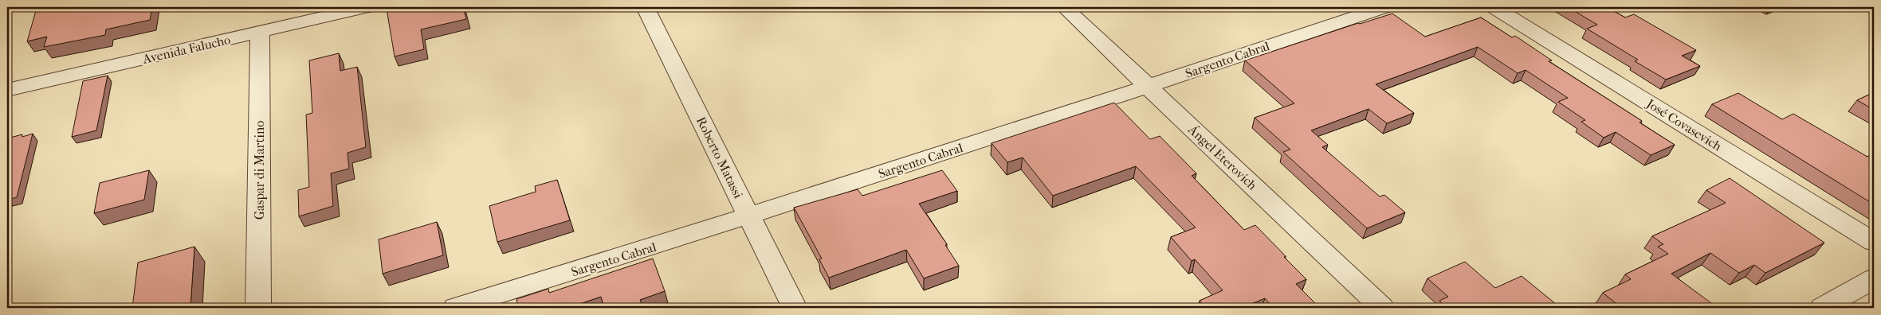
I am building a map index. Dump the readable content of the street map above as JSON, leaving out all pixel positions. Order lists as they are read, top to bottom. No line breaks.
{"streets":{"street":["Avenida Falucho","Sargento Cabral","José Covasevich","Roberto Matassi","Ángel Eterovich","Gaspar di Martino"]},"crossings":[["Avenida Falucho","Gaspar di Martino"],["Sargento Cabral","Roberto Matassi"],["Sargento Cabral","Ángel Eterovich"]]}
